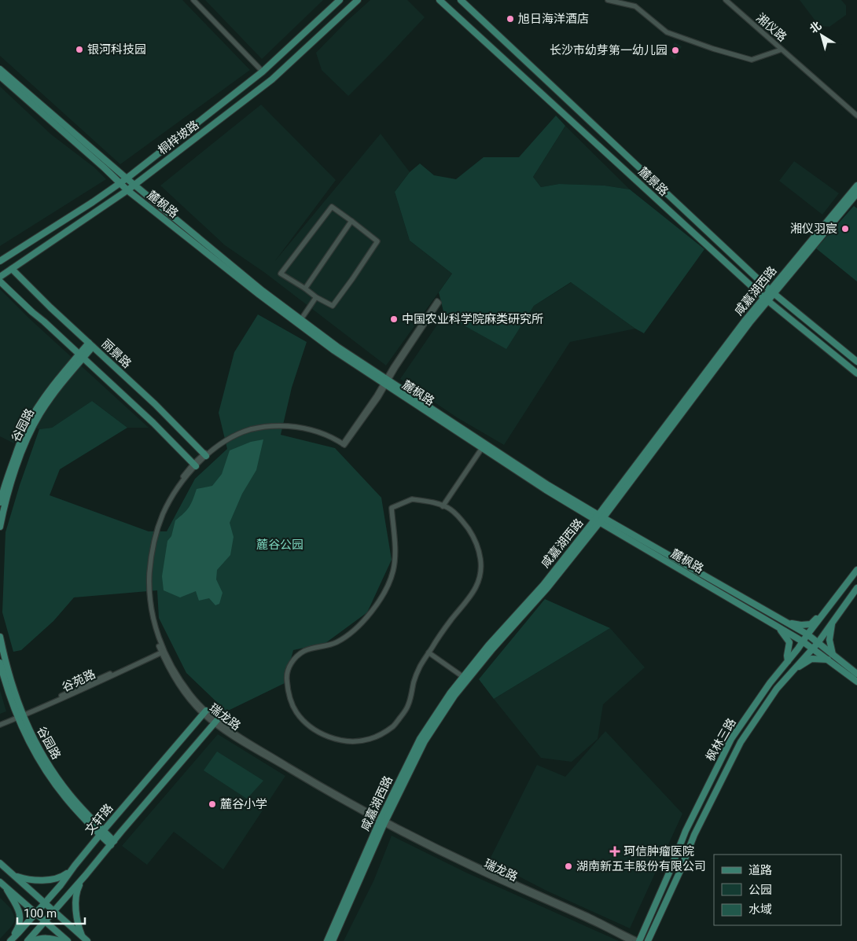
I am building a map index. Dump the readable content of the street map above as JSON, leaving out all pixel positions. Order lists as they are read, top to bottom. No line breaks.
{"streets":{"main road":["桐梓坡路","麓景路","麓枫路","咸嘉湖西路","丽景路","谷园路","枫林三路","文轩路"],"street":["湘仪路","谷苑路","瑞龙路"]},"crossings":[["桐梓坡路","麓枫路"],["桐梓坡路","丽景路"],["麓景路","咸嘉湖西路"],["麓枫路","咸嘉湖西路"],["麓枫路","瑞龙路"],["麓枫路","枫林三路"],["咸嘉湖西路","瑞龙路"],["丽景路","谷园路"],["丽景路","瑞龙路"],["谷园路","谷苑路"],["谷园路","文轩路"],["谷苑路","瑞龙路"],["瑞龙路","枫林三路"],["瑞龙路","文轩路"]],"parks":["麓谷公园"],"places":{"other":["旭日海洋酒店","银河科技园","长沙市幼芽第一幼儿园","湘仪羽宸","中国农业科学院麻类研究所","麓谷小学","湖南新五丰股份有限公司"],"health":["珂信肿瘤医院"]},"legend":["道路","公园","水域"],"scale_bar":"100 m","north":"top left"}
